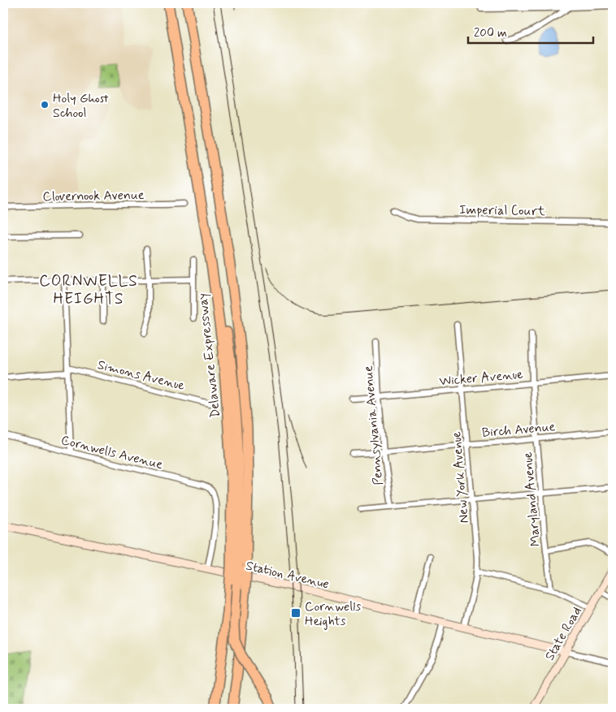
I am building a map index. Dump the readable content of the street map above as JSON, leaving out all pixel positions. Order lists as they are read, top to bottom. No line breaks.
{"streets":{"street":["Clovernook Avenue","Imperial Court","Simons Avenue","Wicker Avenue","Pennsylvania Avenue","Birch Avenue","Cornwells Avenue","New York Avenue","Maryland Avenue","Station Avenue","State Road"]},"crossings":[["Wicker Avenue","Pennsylvania Avenue"],["Wicker Avenue","New York Avenue"],["Wicker Avenue","Maryland Avenue"],["Pennsylvania Avenue","Birch Avenue"],["Birch Avenue","New York Avenue"],["Birch Avenue","Maryland Avenue"],["Cornwells Avenue","Station Avenue"],["New York Avenue","Station Avenue"],["Station Avenue","State Road"]],"districts":["CORNWELLS HEIGHTS"],"places":{"other":["Holy Ghost School"],"transit":["Cornwells Heights"]},"scale_bar":"200 m"}
